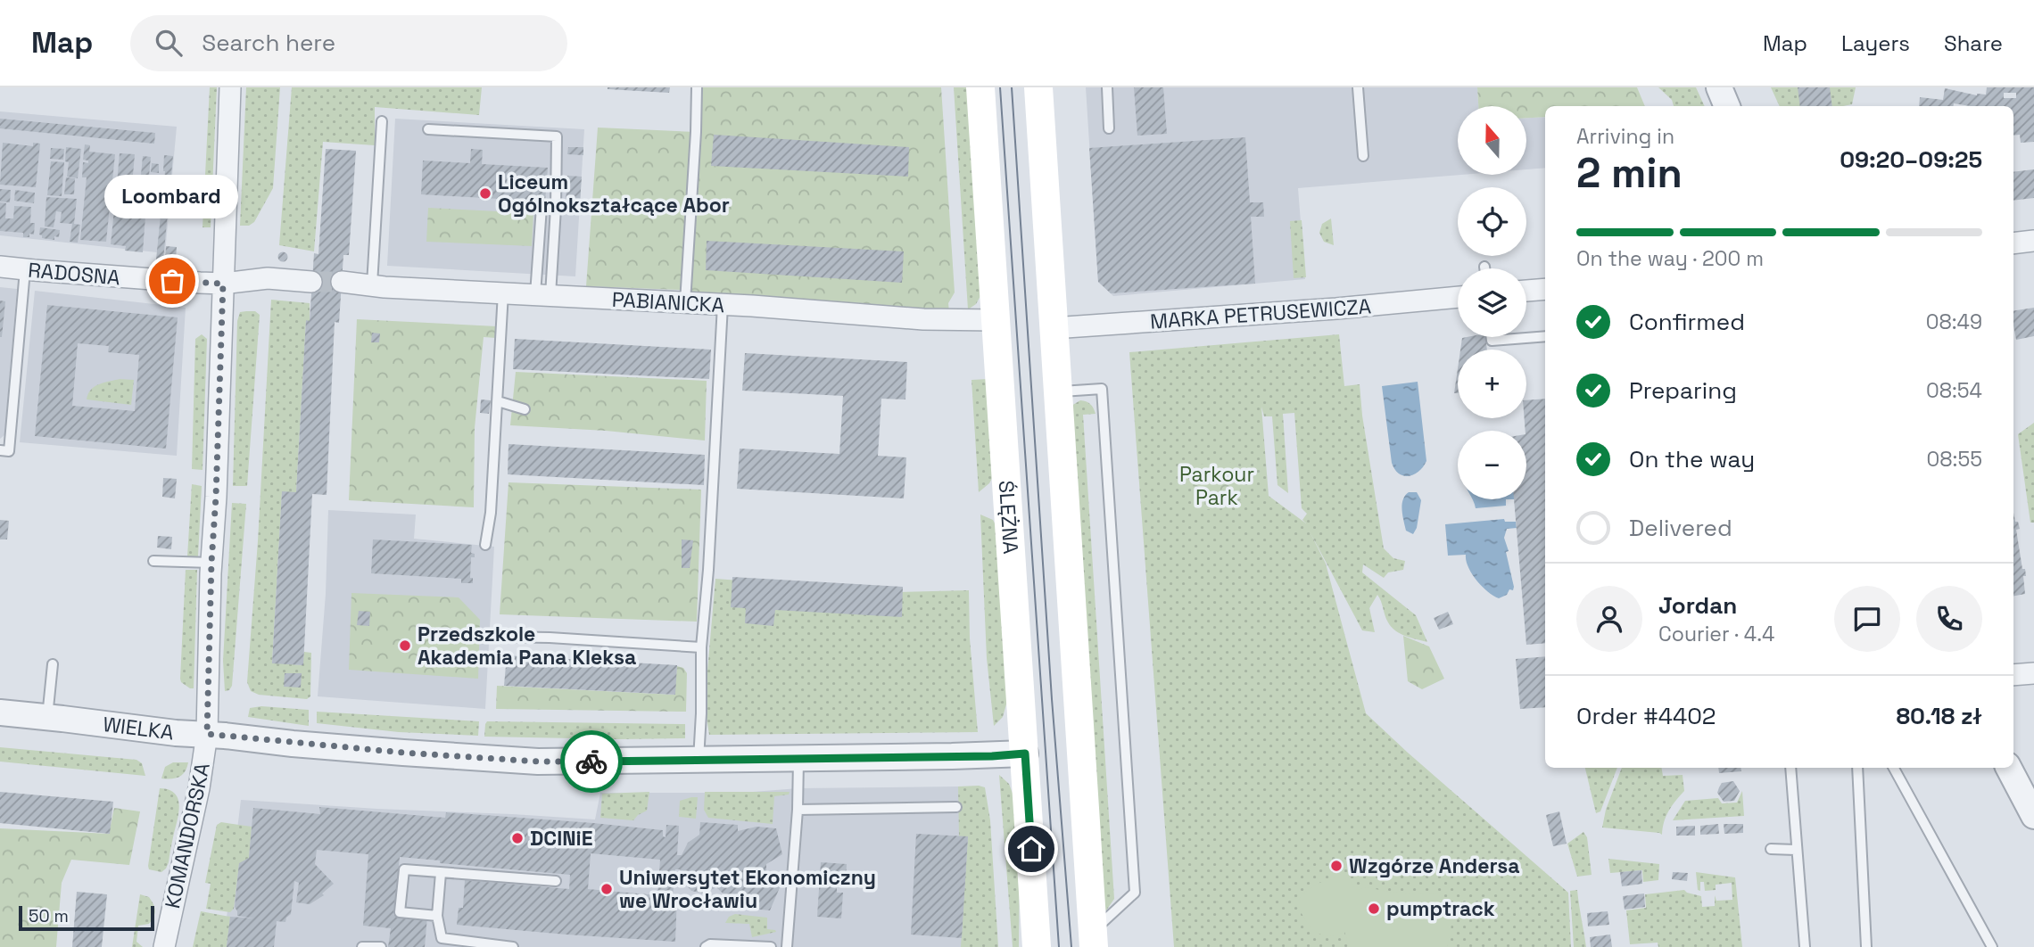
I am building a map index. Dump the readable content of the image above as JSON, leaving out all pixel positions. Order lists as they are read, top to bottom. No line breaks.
{"streets":{"main road":["ŚLĘŻNA"],"street":["RADOSNA","PABIANICKA","MARKA PETRUSEWICZA","WIELKA","KOMANDORSKA"]},"crossings":[["RADOSNA","KOMANDORSKA"],["PABIANICKA","ŚLĘŻNA"],["ŚLĘŻNA","WIELKA"],["WIELKA","KOMANDORSKA"]],"parks":["Parkour Park"],"places":["Liceum Ogólnokształcące Abor","Loombard","Przedszkole Akademia Pana Kleksa","DCINiE","Wzgórze Andersa","Uniwersytet Ekonomiczny we Wrocławiu","pumptrack"],"scale_bar":"50 m","north":"top","page":{"header":"Map","search":"Search here","nav":["Map","Layers","Share"],"map_buttons":["+","−"],"heading":["2 min","Arriving in","09:20–09:25"],"panel":["Jordan","Courier · 4.4","Order #4402","80.18 zł"],"bubble":"Loombard","bar":"On the way · 200 m","list":[["Confirmed","08:49"],["Preparing","08:54"],["On the way","08:55"],"Delivered"],"scale":"50 m"}}
